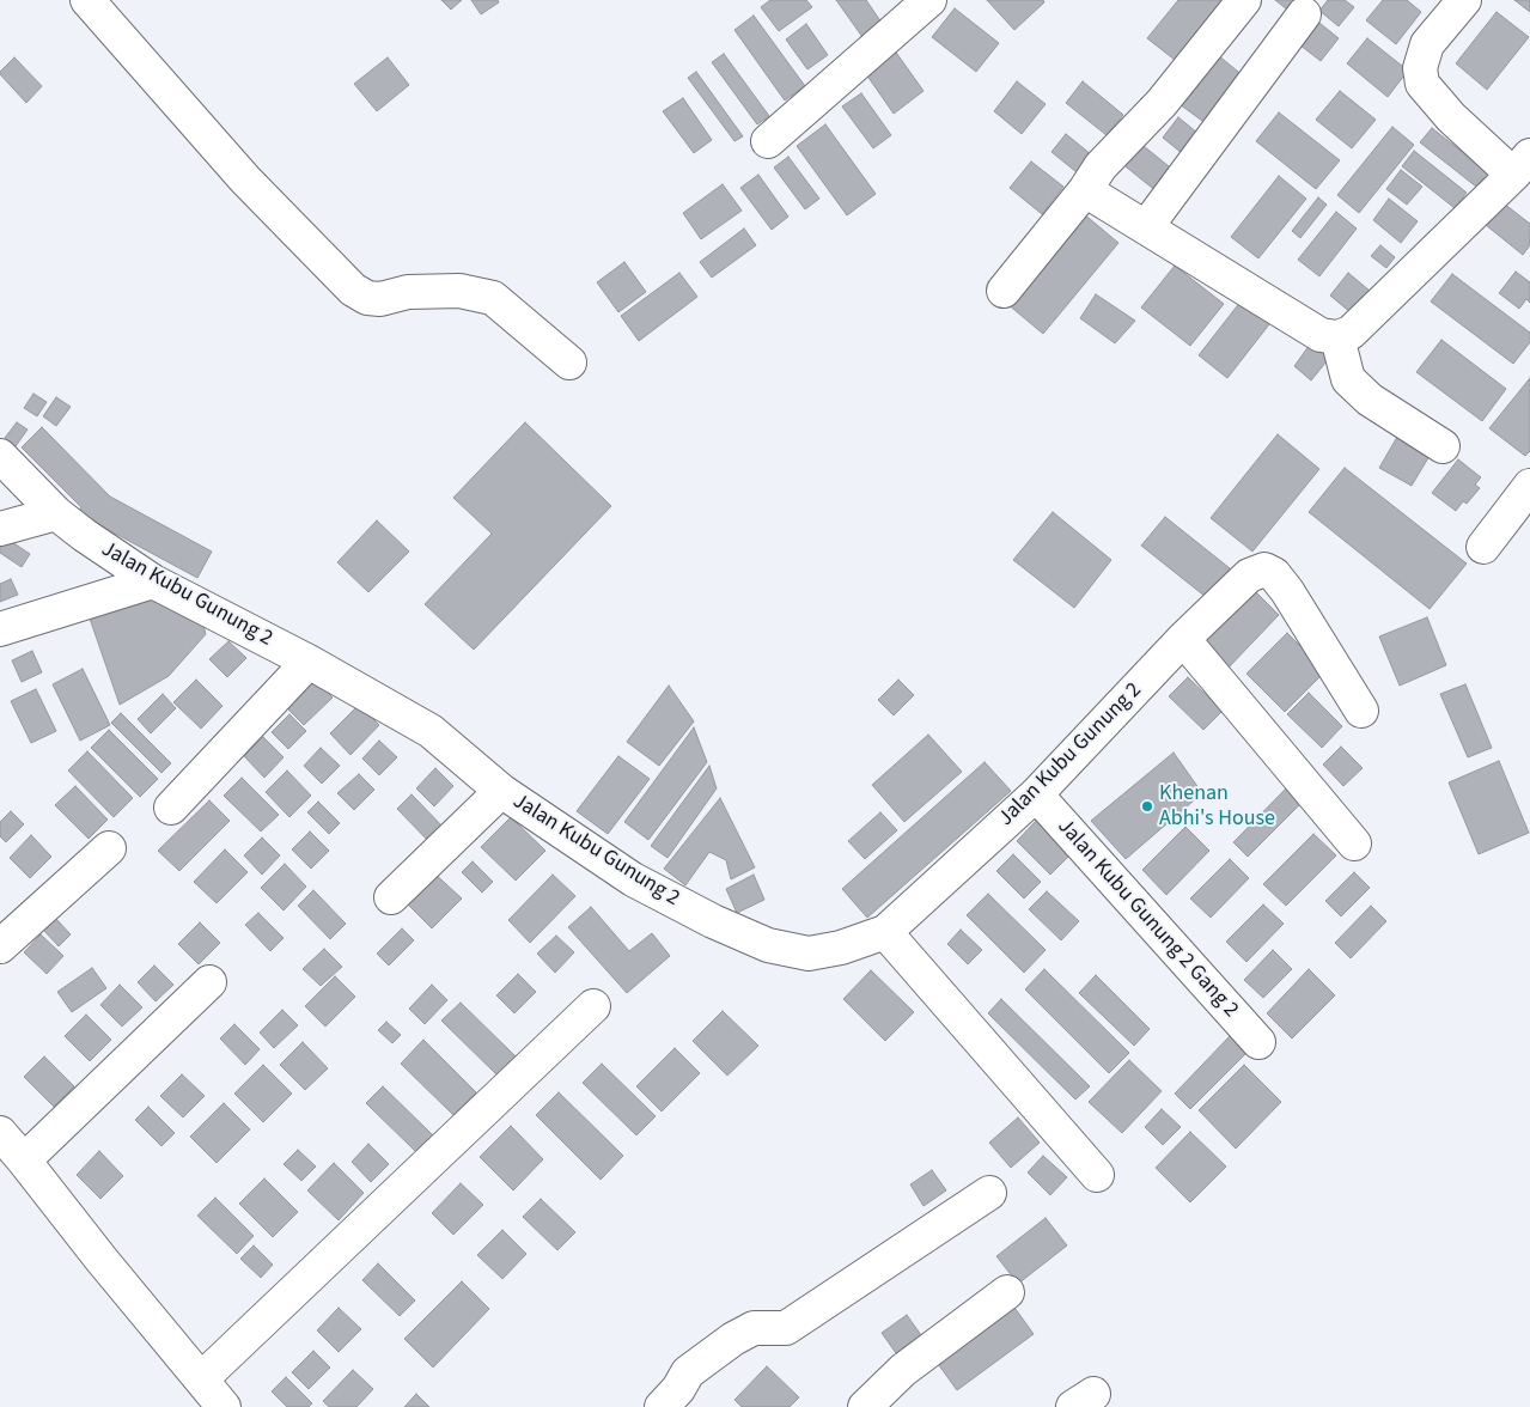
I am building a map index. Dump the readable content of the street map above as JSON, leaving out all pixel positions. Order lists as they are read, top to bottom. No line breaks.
{"streets":{"street":["Jalan Kubu Gunung 2","Jalan Kubu Gunung 2 Gang 2"]},"crossings":[["Jalan Kubu Gunung 2","Jalan Kubu Gunung 2 Gang 2"]],"places":["Khenan Abhi's House"]}
